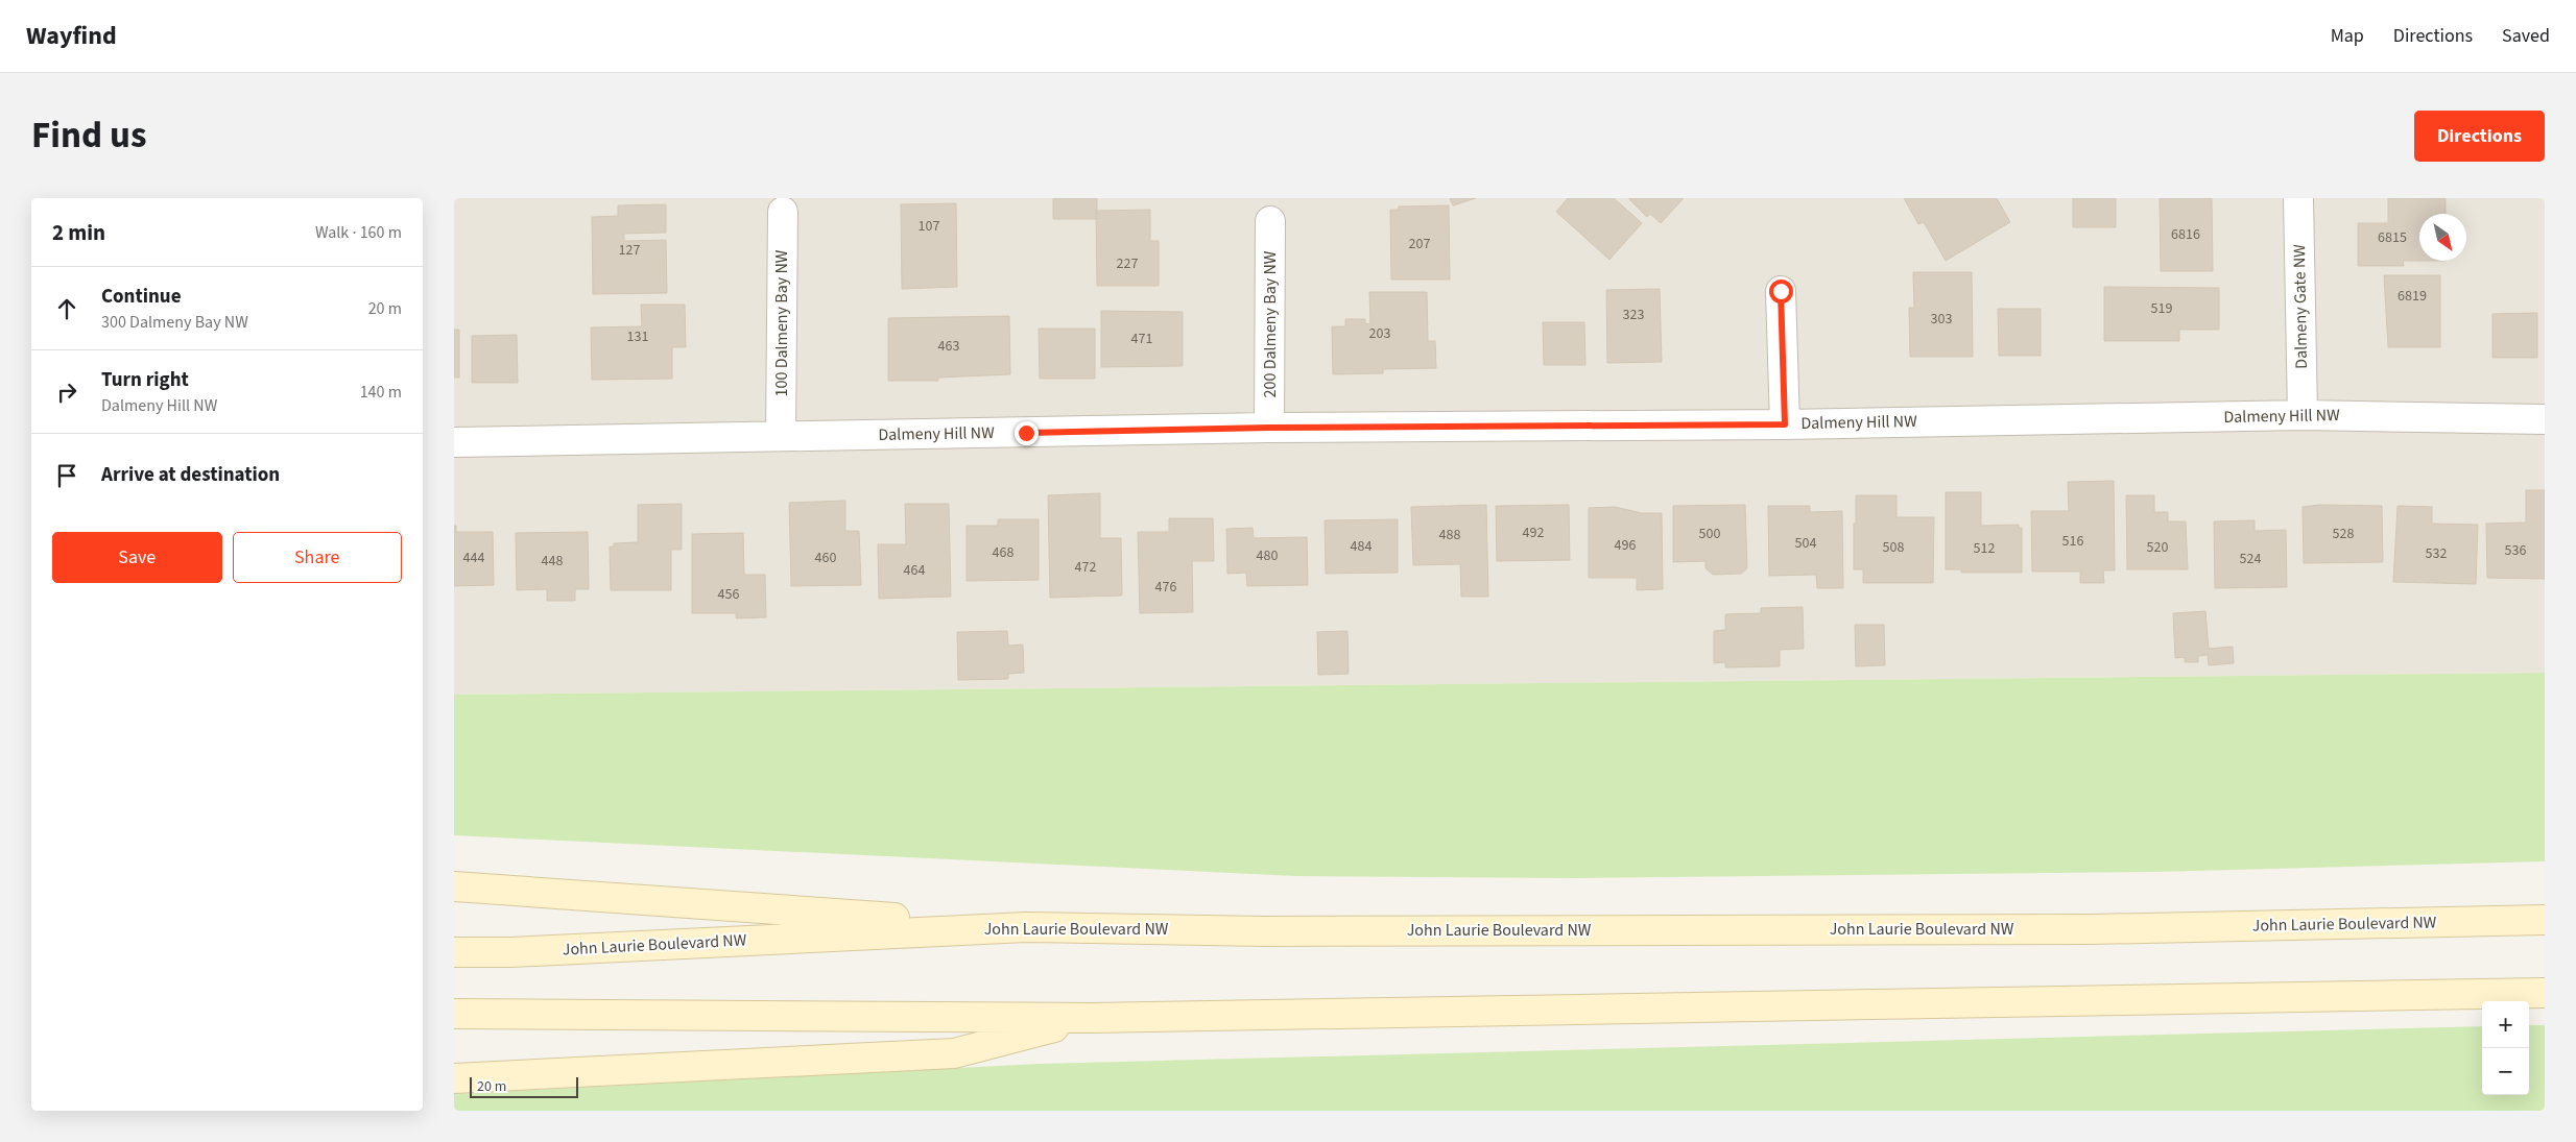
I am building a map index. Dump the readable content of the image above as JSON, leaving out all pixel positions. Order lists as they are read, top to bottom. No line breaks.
{"streets":{"main road":["John Laurie Boulevard NW"],"street":["Dalmeny Gate NW","100 Dalmeny Bay NW","200 Dalmeny Bay NW","Dalmeny Hill NW"]},"crossings":[["Dalmeny Gate NW","Dalmeny Hill NW"],["100 Dalmeny Bay NW","Dalmeny Hill NW"],["200 Dalmeny Bay NW","Dalmeny Hill NW"]],"house_numbers":["107","6816","6815","207","127","227","6819","519","323","303","203","131","471","463","492","500","528","488","516","504","496","484","508","520","512","536","468","532","480","444","460","524","448","472","464","476","456"],"scale_bar":"20 m","north":"bottom right","page":{"header":"Wayfind","nav":["Map","Directions","Saved"],"title":"Find us","buttons":["Directions",["Save","Share"]],"heading":["2 min","Walk · 160 m"],"list":[["Continue","300 Dalmeny Bay NW","20 m"],["Turn right","Dalmeny Hill NW","140 m"],"Arrive at destination"],"map_buttons":["+","−"],"scale":"20 m"}}
